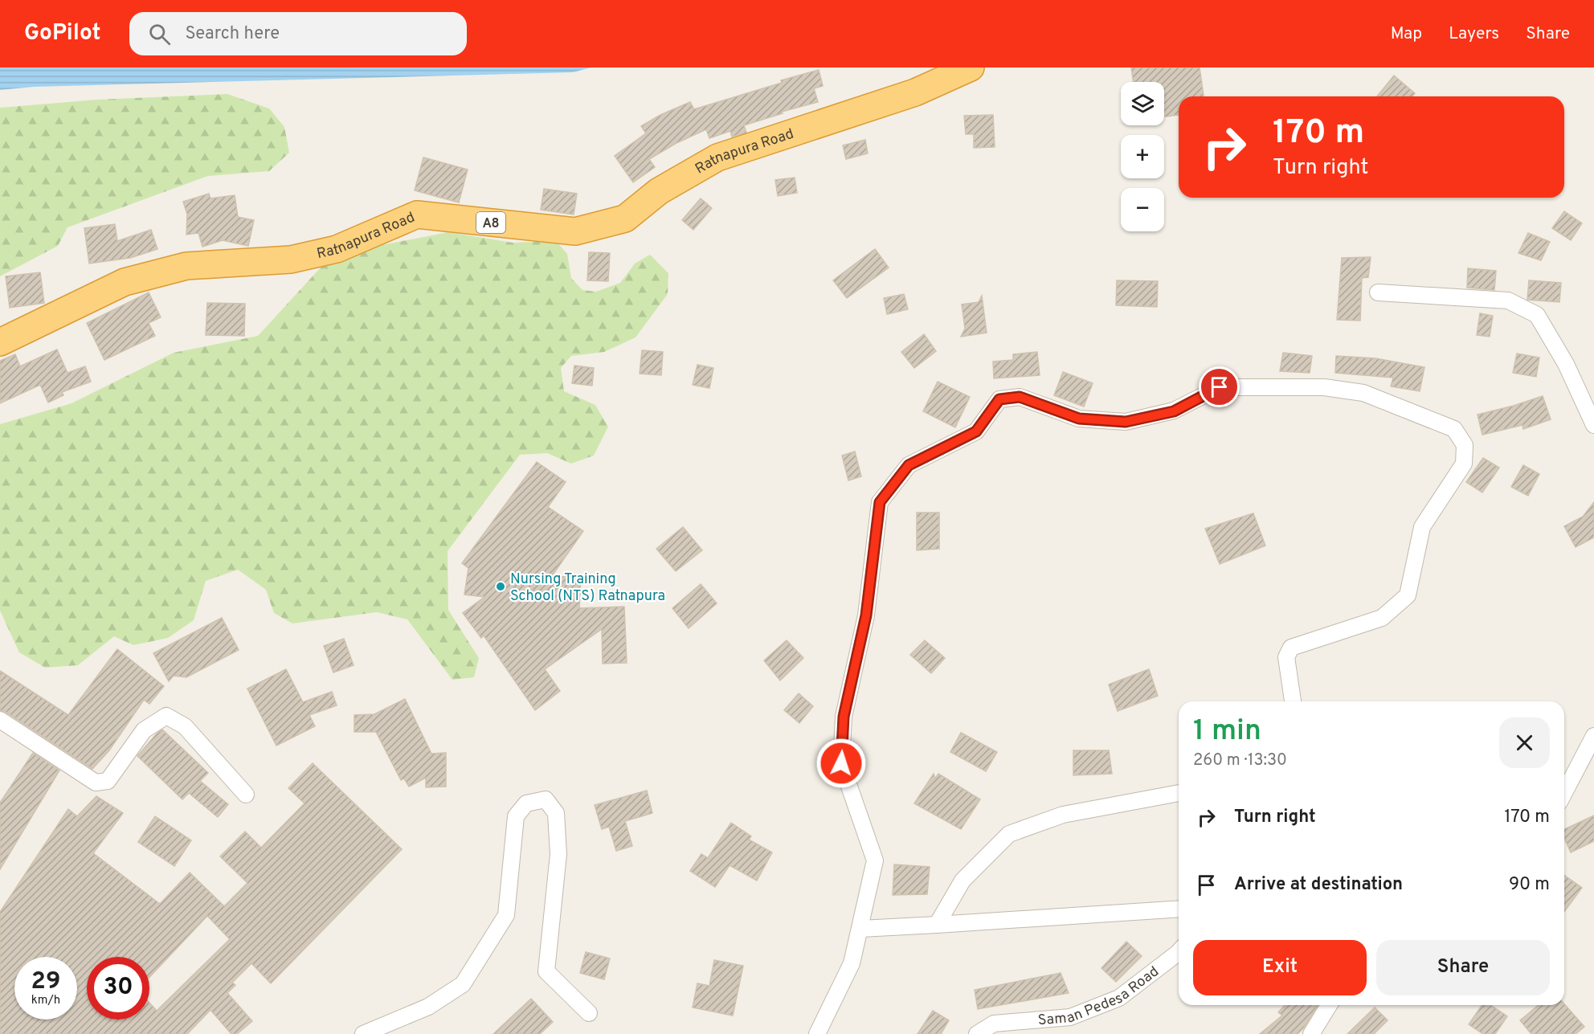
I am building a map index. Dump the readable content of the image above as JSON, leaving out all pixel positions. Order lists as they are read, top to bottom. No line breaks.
{"streets":{"highway":["Ratnapura Road","A8"],"street":["Saman Pedesa Road"]},"places":["Nursing Training School (NTS) Ratnapura"],"page":{"header":"GoPilot","search":"Search here","nav":["Map","Layers","Share"],"map_buttons":["+","−"],"turn":["170 m","Turn right"],"heading":["1 min","260 m · 13:30"],"list":[{"name":"Turn right","value":"170 m"},{"name":"Arrive at destination","value":"90 m"}],"buttons":["Exit","Share"],"speed":"29 km/h","limit":"30"}}
